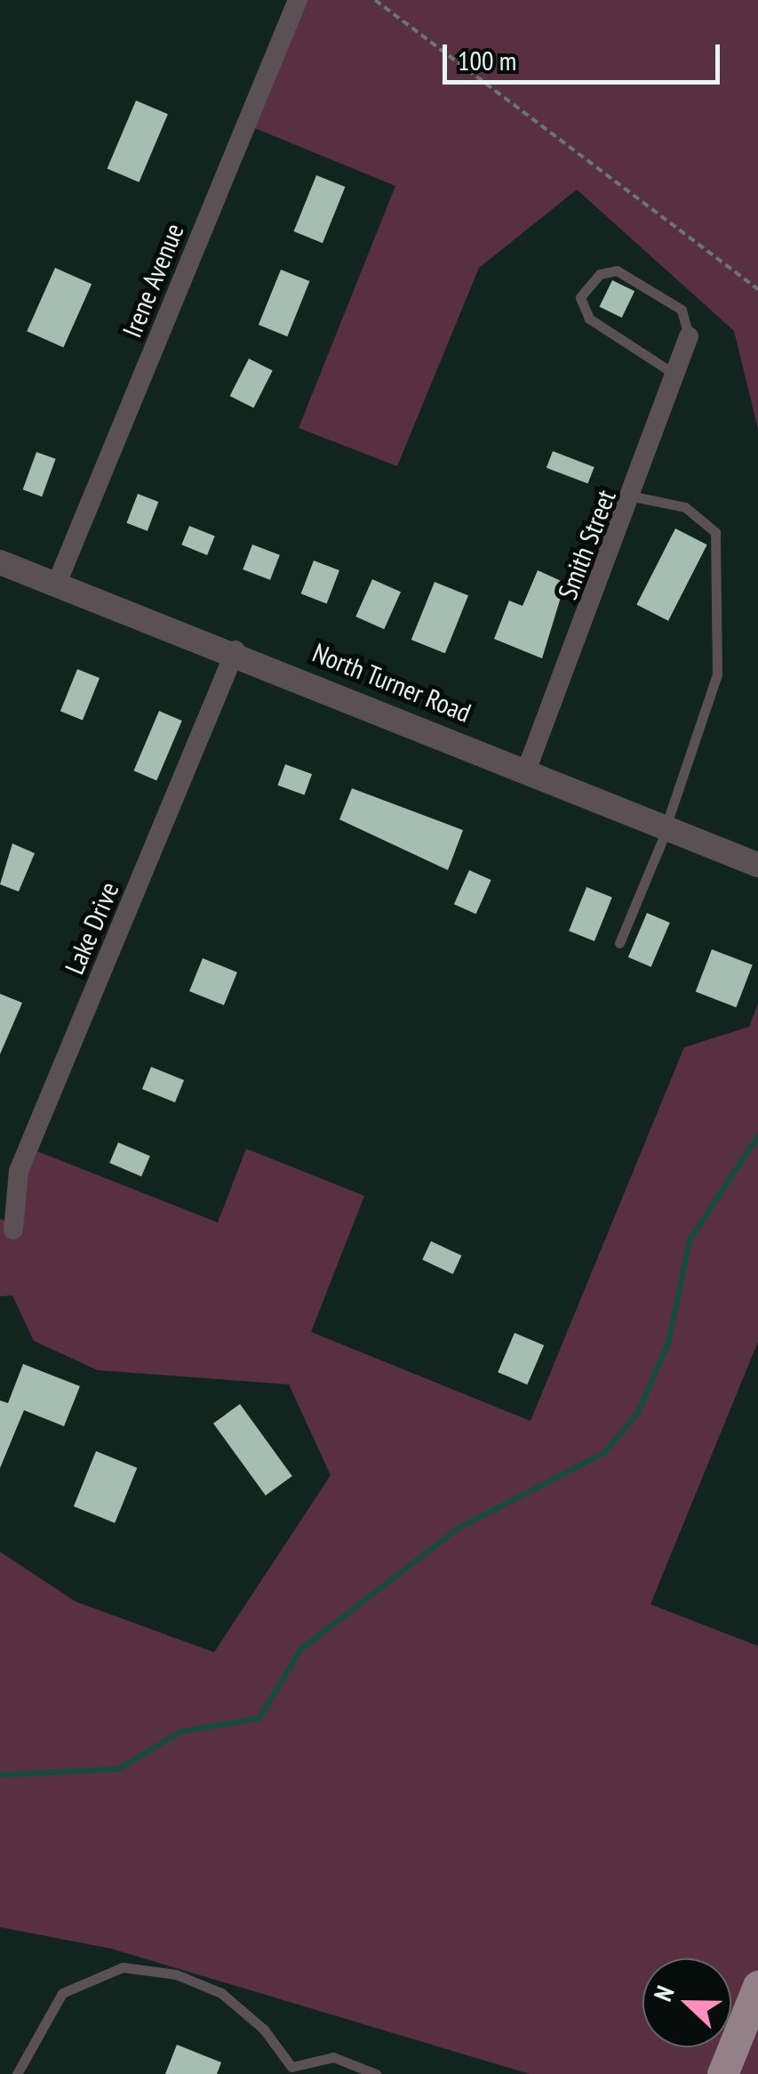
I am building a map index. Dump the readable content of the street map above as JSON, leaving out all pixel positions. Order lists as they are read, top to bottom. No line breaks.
{"streets":{"street":["Irene Avenue","Smith Street","North Turner Road","Lake Drive"]},"crossings":[["Irene Avenue","North Turner Road"],["Smith Street","North Turner Road"],["North Turner Road","Lake Drive"]],"scale_bar":"100 m","north":"left"}
